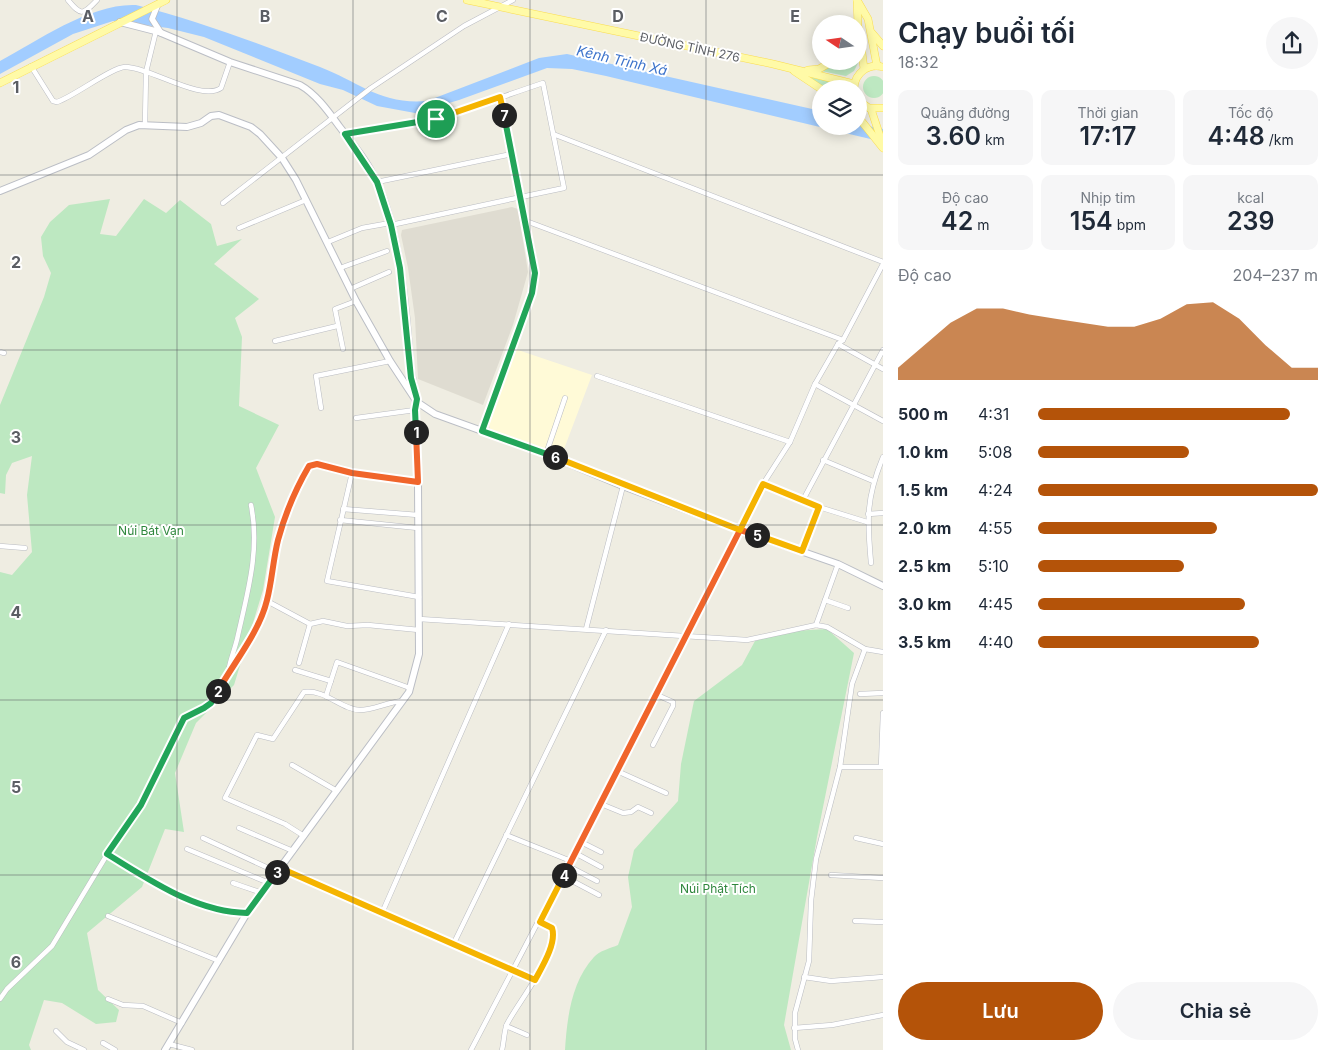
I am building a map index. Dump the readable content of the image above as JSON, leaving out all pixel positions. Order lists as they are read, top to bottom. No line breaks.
{"streets":{"main road":["ĐƯỜNG TỈNH 276"]},"water":["Kênh Trịnh Xá"],"parks":["Núi Bát Vạn","Núi Phật Tích"],"north":"left","page":{"heading":["Chạy buổi tối","18:32"],"stats":[["Quãng đường","3.60 km"],["Thời gian","17:17"],["Tốc độ","4:48 /km"],["Độ cao","42 m"],["Nhịp tim","154 bpm"],["kcal","239"]],"pins":["7","1","6","5","2","3","4"],"chart":["Độ cao","204–237 m"],"list":[{"name":"500 m","note":"4:31"},{"name":"1.0 km","note":"5:08"},{"name":"1.5 km","note":"4:24"},{"name":"2.0 km","note":"4:55"},{"name":"2.5 km","note":"5:10"},{"name":"3.0 km","note":"4:45"},{"name":"3.5 km","note":"4:40"}],"buttons":["Lưu","Chia sẻ"]},"grid":{"columns":["A","B","C","D","E"],"rows":["1","2","3","4","5","6"]}}
